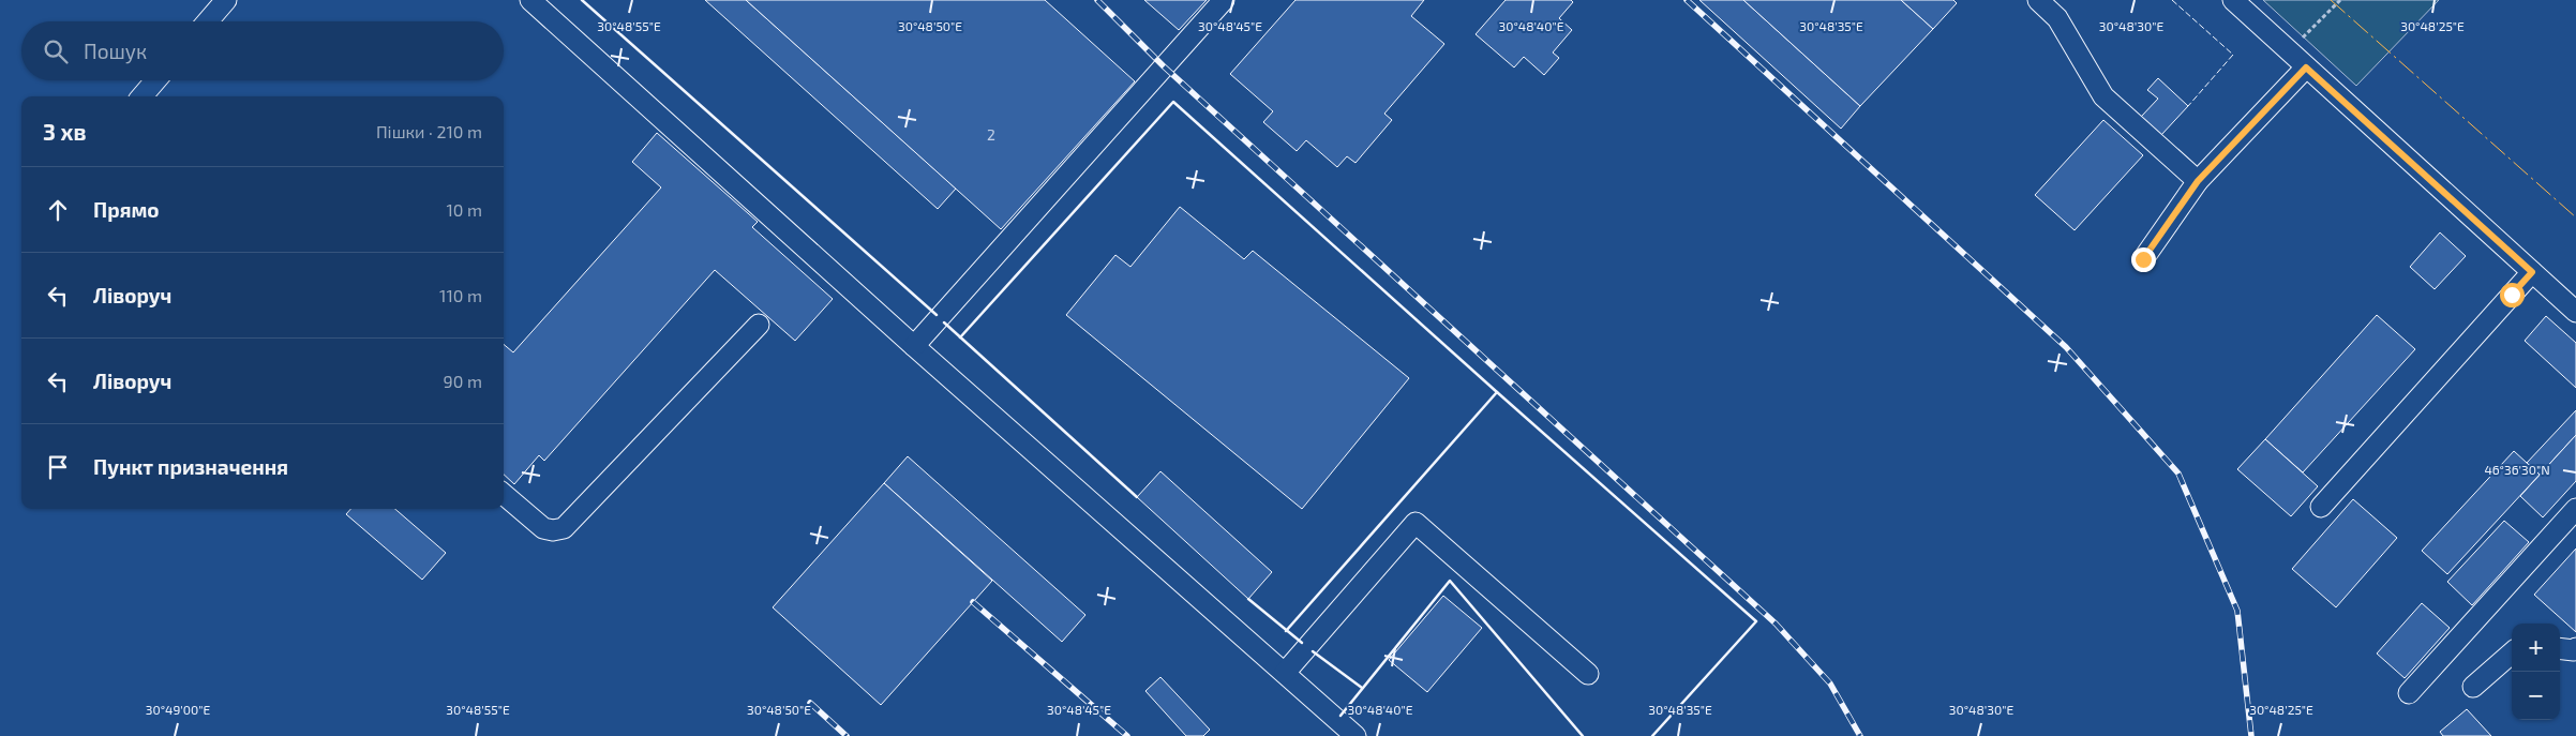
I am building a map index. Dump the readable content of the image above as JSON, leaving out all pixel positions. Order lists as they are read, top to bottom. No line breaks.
{"house_numbers":["2"],"page":{"search":"Пошук","heading":["3 хв","Пішки · 210 m"],"list":[["Прямо","10 m"],["Ліворуч","110 m"],["Ліворуч","90 m"],"Пункт призначення"],"map_buttons":["+","−"]},"coordinates":["30°48'55\"E","30°48'50\"E","30°48'45\"E","30°48'40\"E","30°48'35\"E","30°48'30\"E","30°48'25\"E","46°36'30\"N","30°49'00\"E"]}
